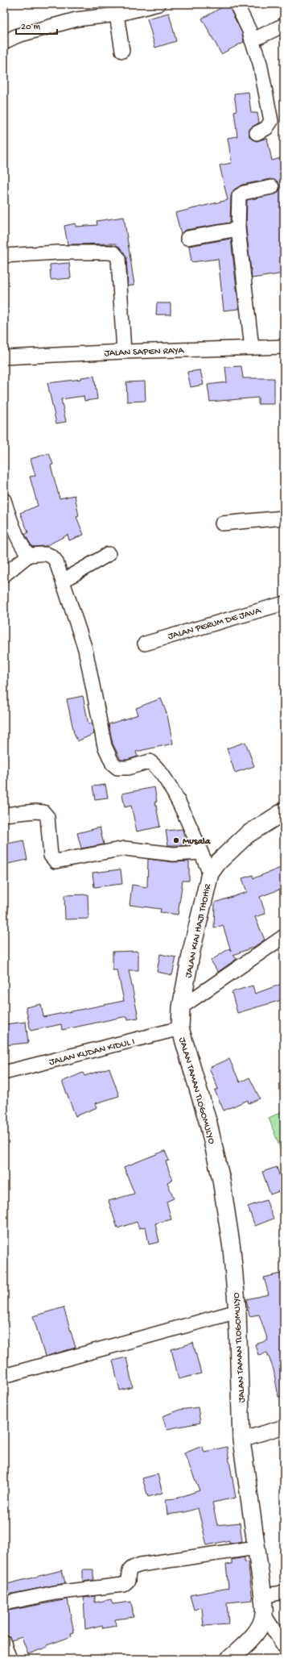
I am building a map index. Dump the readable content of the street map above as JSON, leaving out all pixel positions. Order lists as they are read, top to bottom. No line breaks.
{"streets":{"street":["JALAN SAPEN RAYA","JALAN PERUM DE JAVA","JALAN KIAI HAJI THOHIR","JALAN KUDAN KIDUL I","JALAN TAMAN TLOGOMULYO"]},"crossings":[["JALAN KIAI HAJI THOHIR","JALAN KUDAN KIDUL I"],["JALAN KIAI HAJI THOHIR","JALAN TAMAN TLOGOMULYO"],["JALAN KUDAN KIDUL I","JALAN TAMAN TLOGOMULYO"]],"places":["Musala"],"scale_bar":"20 m"}
